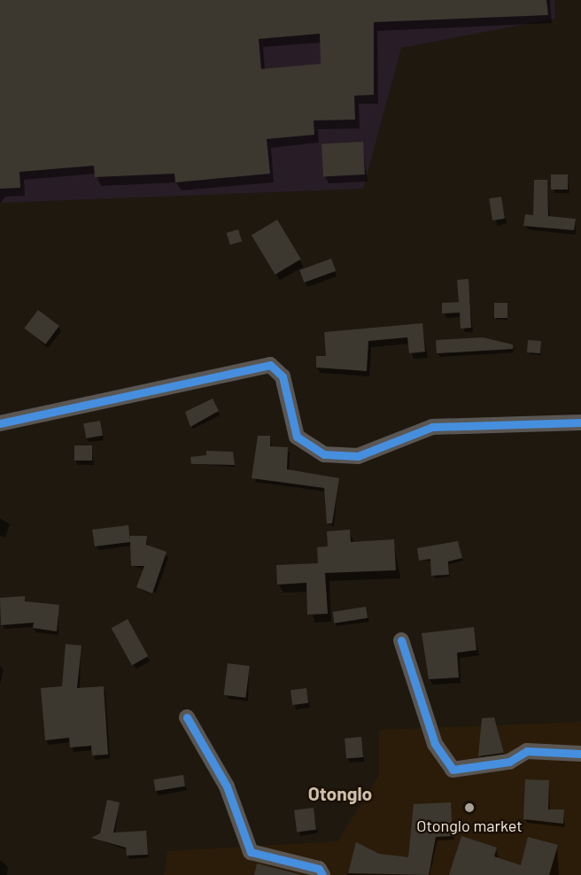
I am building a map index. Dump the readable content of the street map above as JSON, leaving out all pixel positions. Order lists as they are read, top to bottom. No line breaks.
{"districts":["Otonglo"],"places":["Otonglo market"]}
